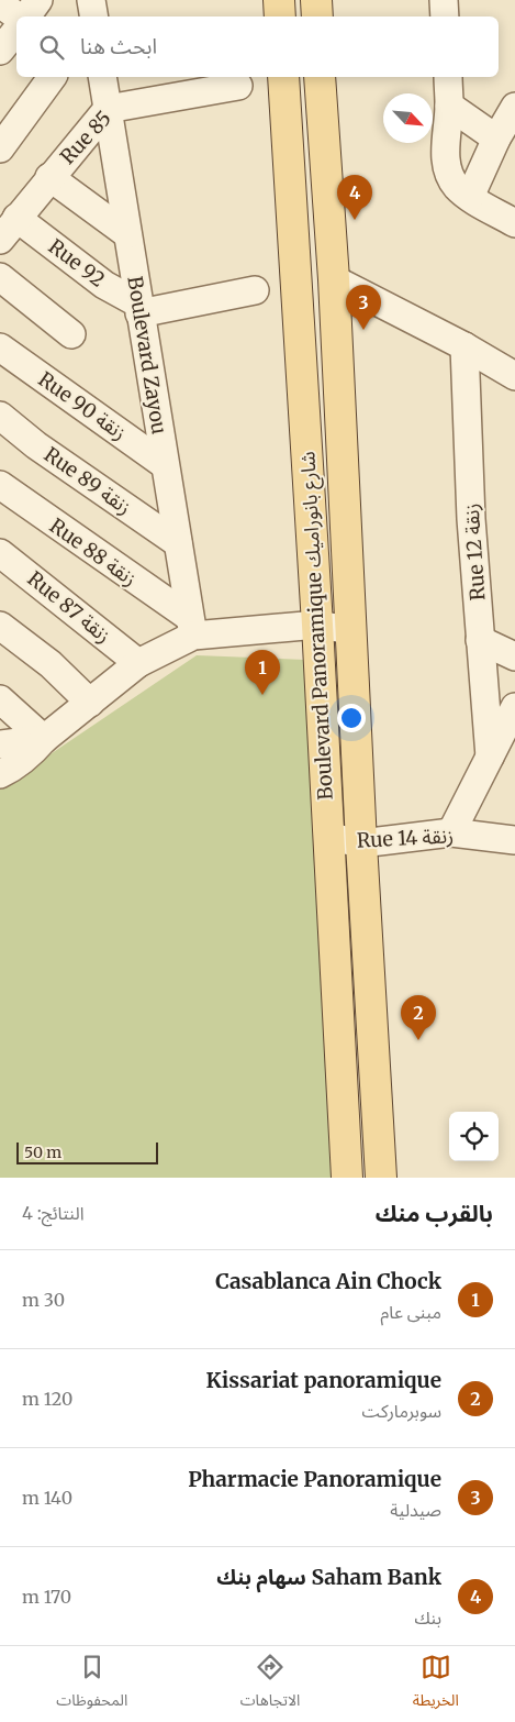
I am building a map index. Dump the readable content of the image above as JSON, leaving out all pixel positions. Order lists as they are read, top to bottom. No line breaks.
{"streets":{"main road":["Boulevard Panoramique شارع بانوراميك"],"street":["Rue 85","Rue 92","Boulevard Zayou","Rue 90 زنقة","Rue 89 زنقة","Rue 88 زنقة","Rue 12 زنقة","Rue 87 زنقة","Rue 14 زنقة"]},"crossings":[["Rue 85","Rue 92"],["Rue 85","Boulevard Zayou"],["Rue 92","Boulevard Zayou"],["Boulevard Zayou","Rue 90 زنقة"],["Boulevard Zayou","Rue 89 زنقة"],["Boulevard Zayou","Rue 88 زنقة"],["Boulevard Panoramique شارع بانوراميك","Rue 14 زنقة"]],"scale_bar":"50 m","north":"bottom right","page":{"search":"ابحث هنا","pins":["4","3","1","2"],"scale":"50 m","heading":["بالقرب منك","النتائج: 4"],"list":[{"mark":"1","name":"Casablanca Ain Chock","note":"مبنى عام","value":"30 m"},{"mark":"2","name":"Kissariat panoramique","note":"سوبرماركت","value":"120 m"},{"mark":"3","name":"Pharmacie Panoramique","note":"صيدلية","value":"140 m"},{"mark":"4","name":"Saham Bank سهام بنك","note":"بنك","value":"170 m"}],"nav":["الخريطة","الاتجاهات","المحفوظات"]}}
